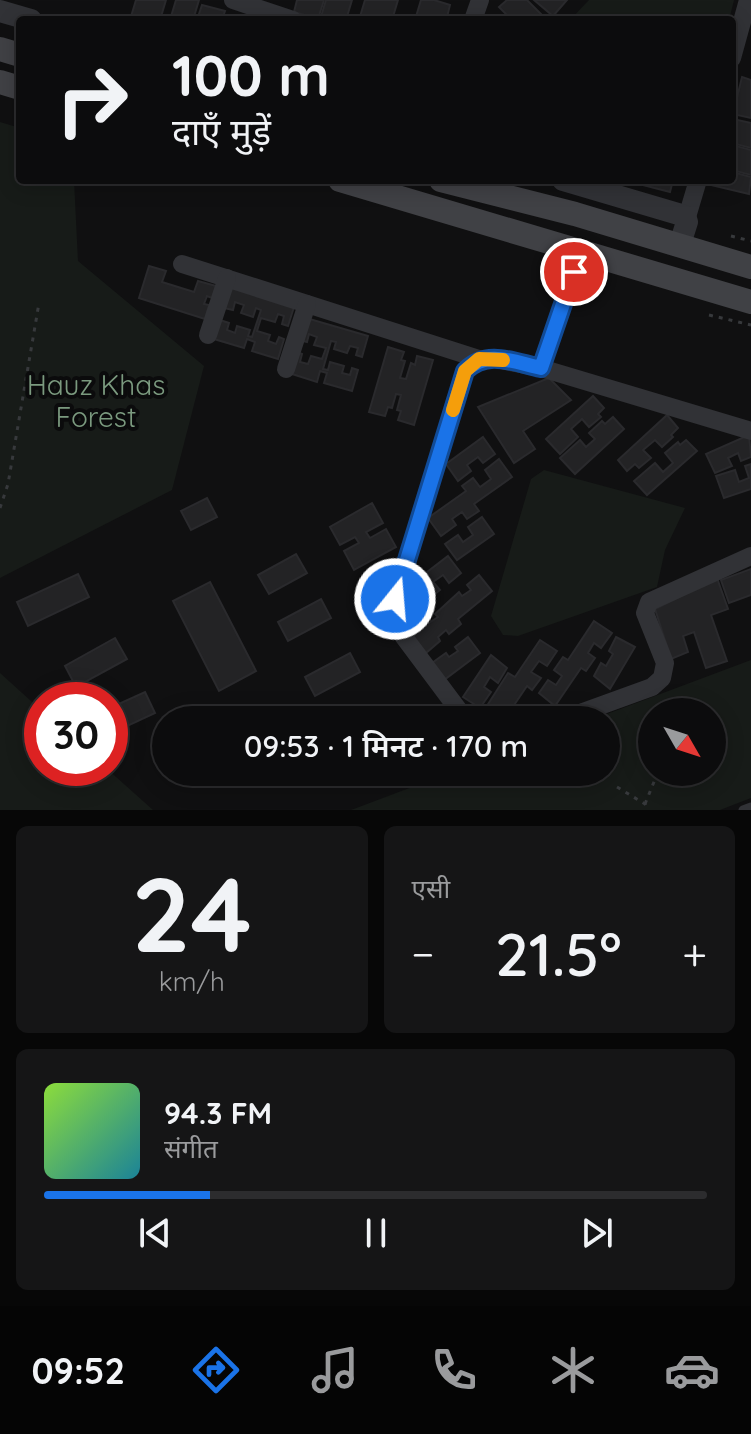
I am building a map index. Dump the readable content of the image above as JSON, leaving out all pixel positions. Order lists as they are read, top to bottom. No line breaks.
{"parks":["Hauz Khas Forest"],"north":"bottom right","page":{"turn":["100 m","दाएँ मुड़ें"],"limit":"30","trip":"09:53 · 1 मिनट · 170 m","tile":[["24","km/h"],"एसी"],"heat":["−","21.5°","+"],"song":["94.3 FM","संगीत"],"tabs":"09:52"}}
